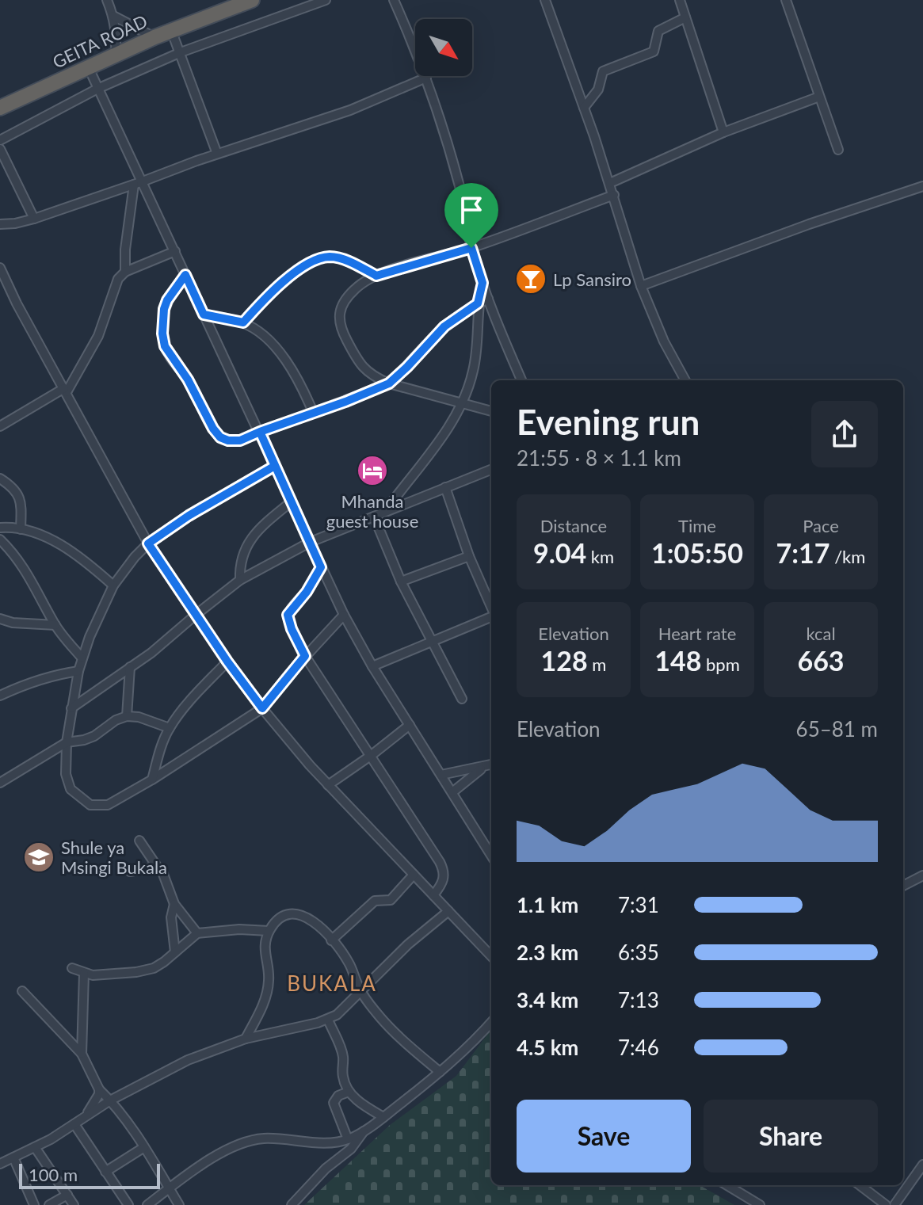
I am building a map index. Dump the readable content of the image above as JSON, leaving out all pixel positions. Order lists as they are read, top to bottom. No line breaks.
{"streets":{"highway":["GEITA ROAD"]},"districts":["BUKALA"],"places":{"bar":["Lp Sansiro"],"hotel":["Mhanda guest house"],"school or university":["Shule ya Msingi Bukala"]},"scale_bar":"100 m","north":"bottom right","page":{"heading":["Evening run","21:55 · 8 × 1.1 km"],"stats":[["Distance","9.04 km"],["Time","1:05:50"],["Pace","7:17 /km"],["Elevation","128 m"],["Heart rate","148 bpm"],["kcal","663"]],"chart":["Elevation","65–81 m"],"list":[{"name":"1.1 km","note":"7:31"},{"name":"2.3 km","note":"6:35"},{"name":"3.4 km","note":"7:13"},{"name":"4.5 km","note":"7:46"}],"buttons":["Save","Share"],"scale":"100 m"}}
